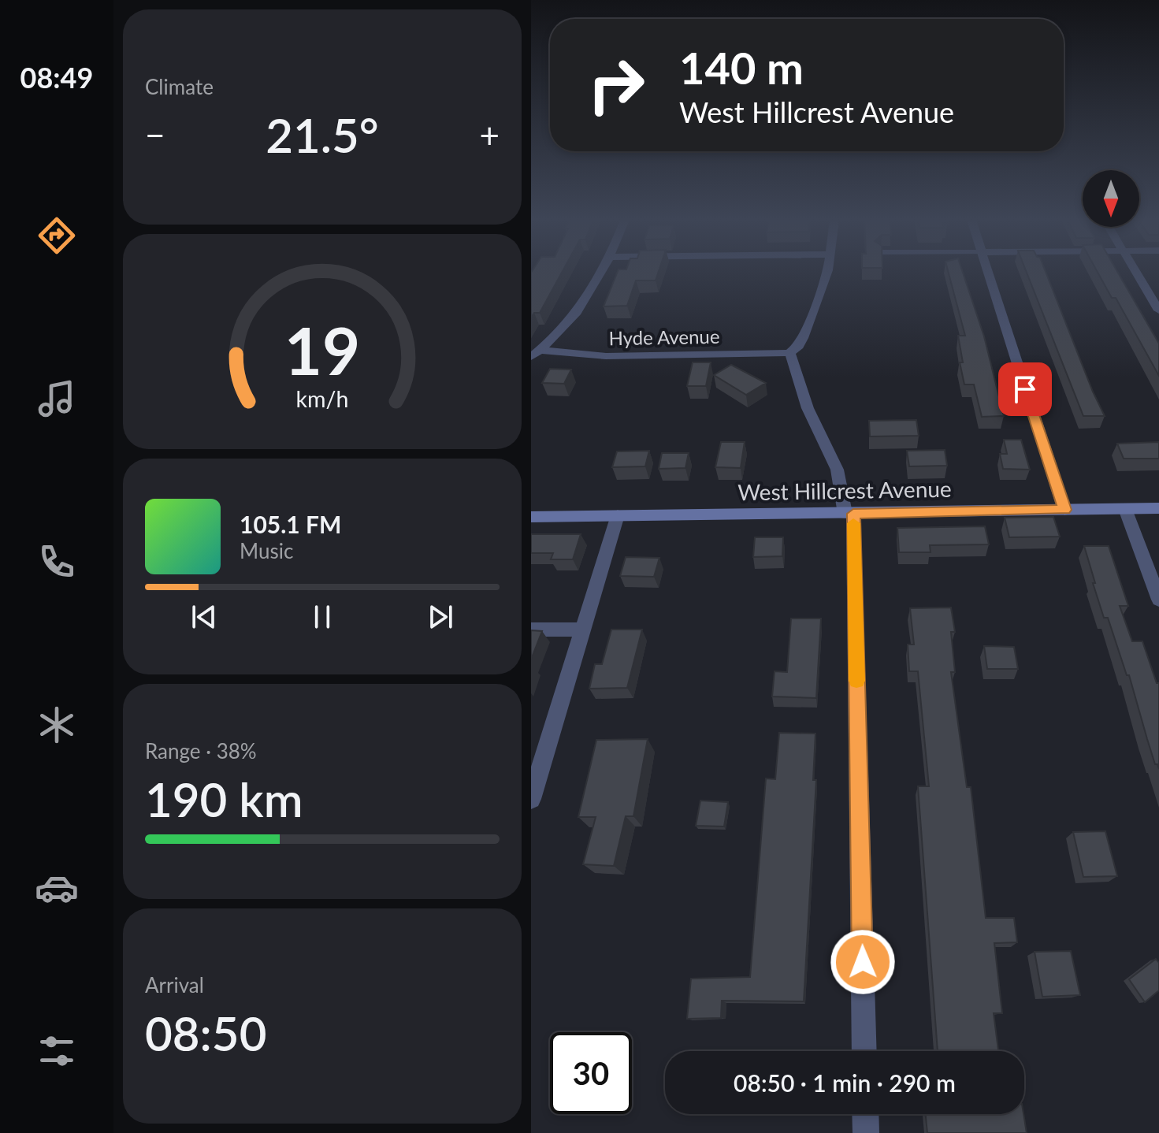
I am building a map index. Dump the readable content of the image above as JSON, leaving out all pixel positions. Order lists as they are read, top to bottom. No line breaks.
{"streets":{"street":["Hyde Avenue","West Hillcrest Avenue"]},"north":"bottom","page":{"tabs":"08:49","tile":["Climate",["Range · 38%","190 km"],["Arrival","08:50"]],"turn":["140 m","West Hillcrest Avenue"],"heat":["−","21.5°","+"],"song":["105.1 FM","Music"],"limit":"30","trip":"08:50 · 1 min · 290 m","gauge":["19","km/h"]}}
